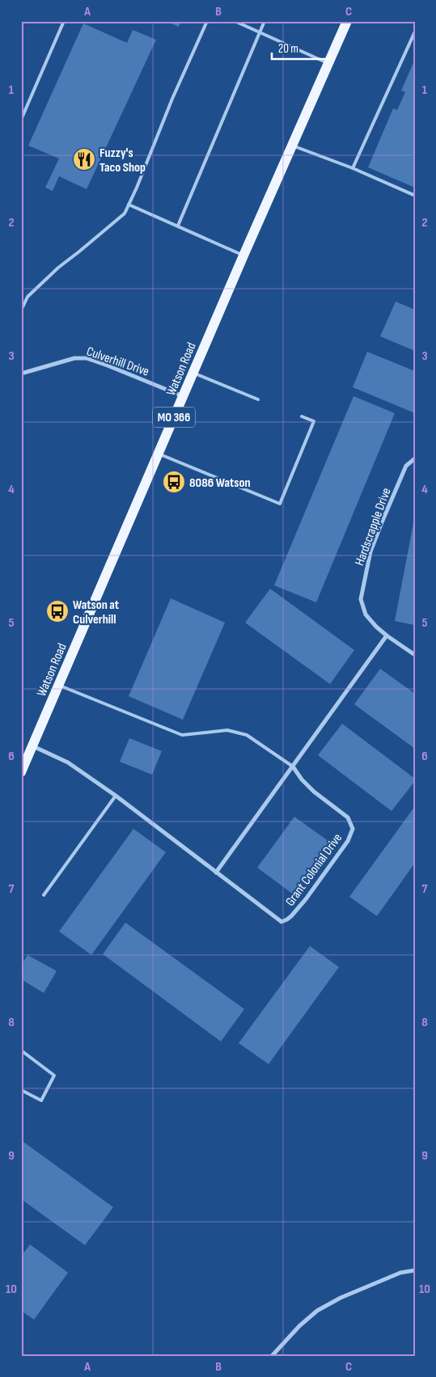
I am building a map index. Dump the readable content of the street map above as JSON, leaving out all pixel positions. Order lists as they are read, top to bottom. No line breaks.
{"streets":{"main road":["Watson Road","MO 366"],"street":["Culverhill Drive","Hardscrapple Drive","Grant Colonial Drive"]},"crossings":[["Culverhill Drive","Watson Road"],["Watson Road","Grant Colonial Drive"]],"places":{"restaurant":["Fuzzy's Taco Shop"],"bus stop":["8086 Watson","Watson at Culverhill"]},"scale_bar":"20 m","grid":{"columns":["A","B","C"],"rows":["1","2","3","4","5","6","7","8","9","10"]}}
